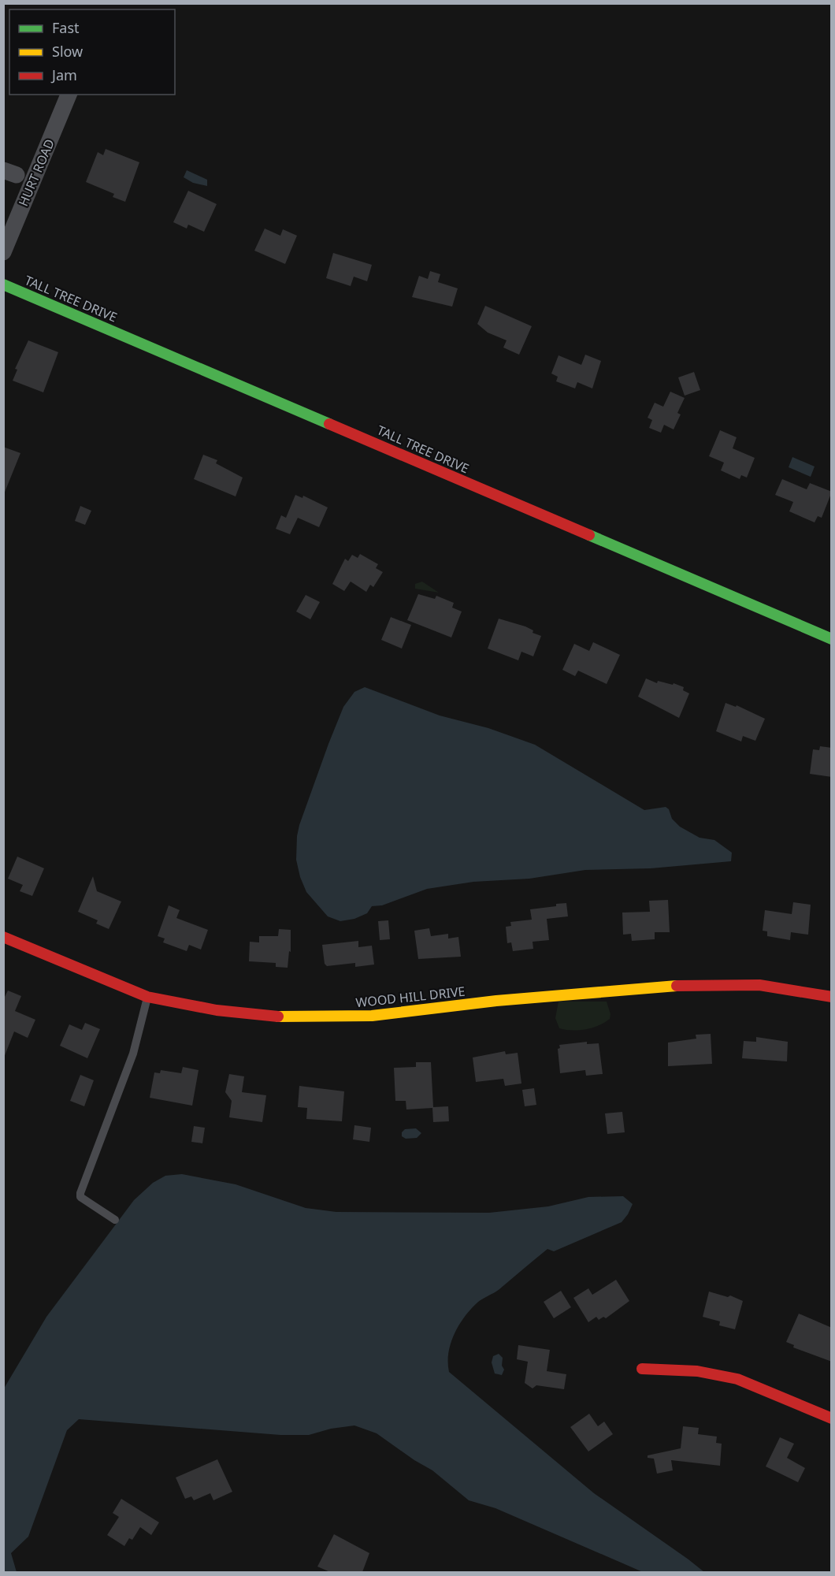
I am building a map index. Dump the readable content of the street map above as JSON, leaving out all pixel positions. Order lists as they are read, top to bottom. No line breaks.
{"streets":{"street":["HURT ROAD","TALL TREE DRIVE","WOOD HILL DRIVE"]},"legend":["Fast","Slow","Jam"]}
